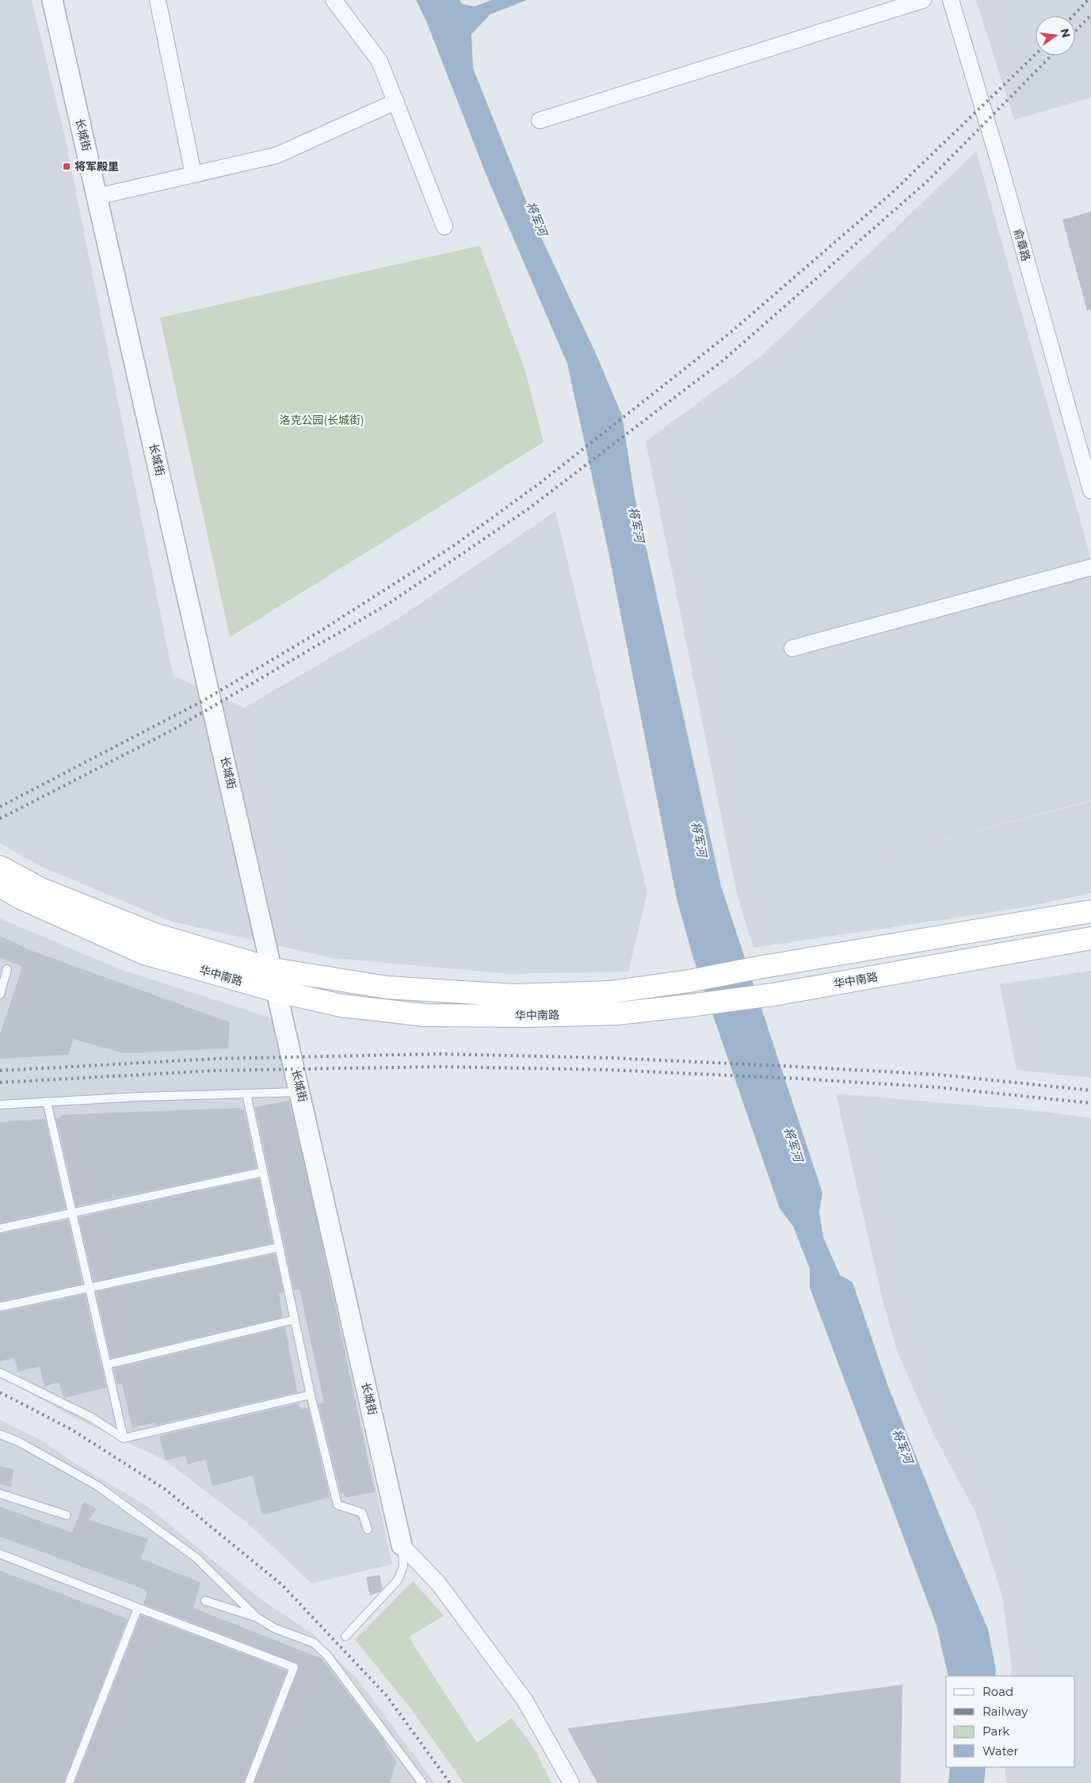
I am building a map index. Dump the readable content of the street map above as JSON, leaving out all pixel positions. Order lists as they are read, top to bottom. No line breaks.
{"streets":{"main road":["华中南路"],"street":["长城街","俞章路"]},"crossings":[["长城街","华中南路"]],"water":["将军河"],"parks":["洛克公园(长城街)"],"places":{"transit":["将军殿里"]},"legend":["Road","Railway","Park","Water"],"north":"right"}
